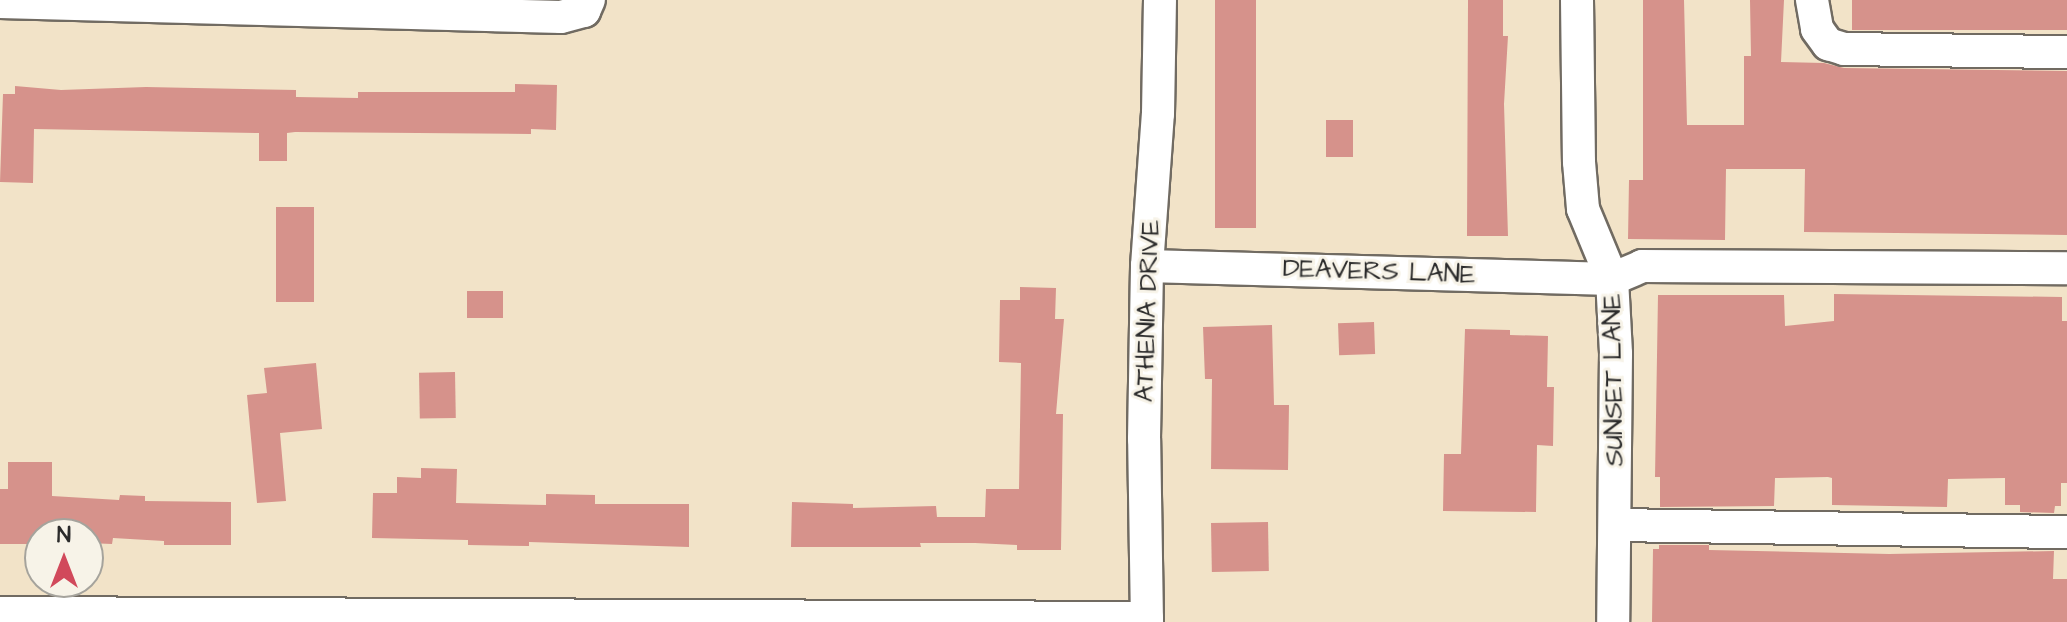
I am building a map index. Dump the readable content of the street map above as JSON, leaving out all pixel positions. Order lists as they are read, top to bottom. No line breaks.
{"streets":{"street":["DEAVERS LANE","ATHENIA DRIVE","SUNSET LANE"]},"crossings":[["DEAVERS LANE","ATHENIA DRIVE"],["DEAVERS LANE","SUNSET LANE"]],"north":"top"}
